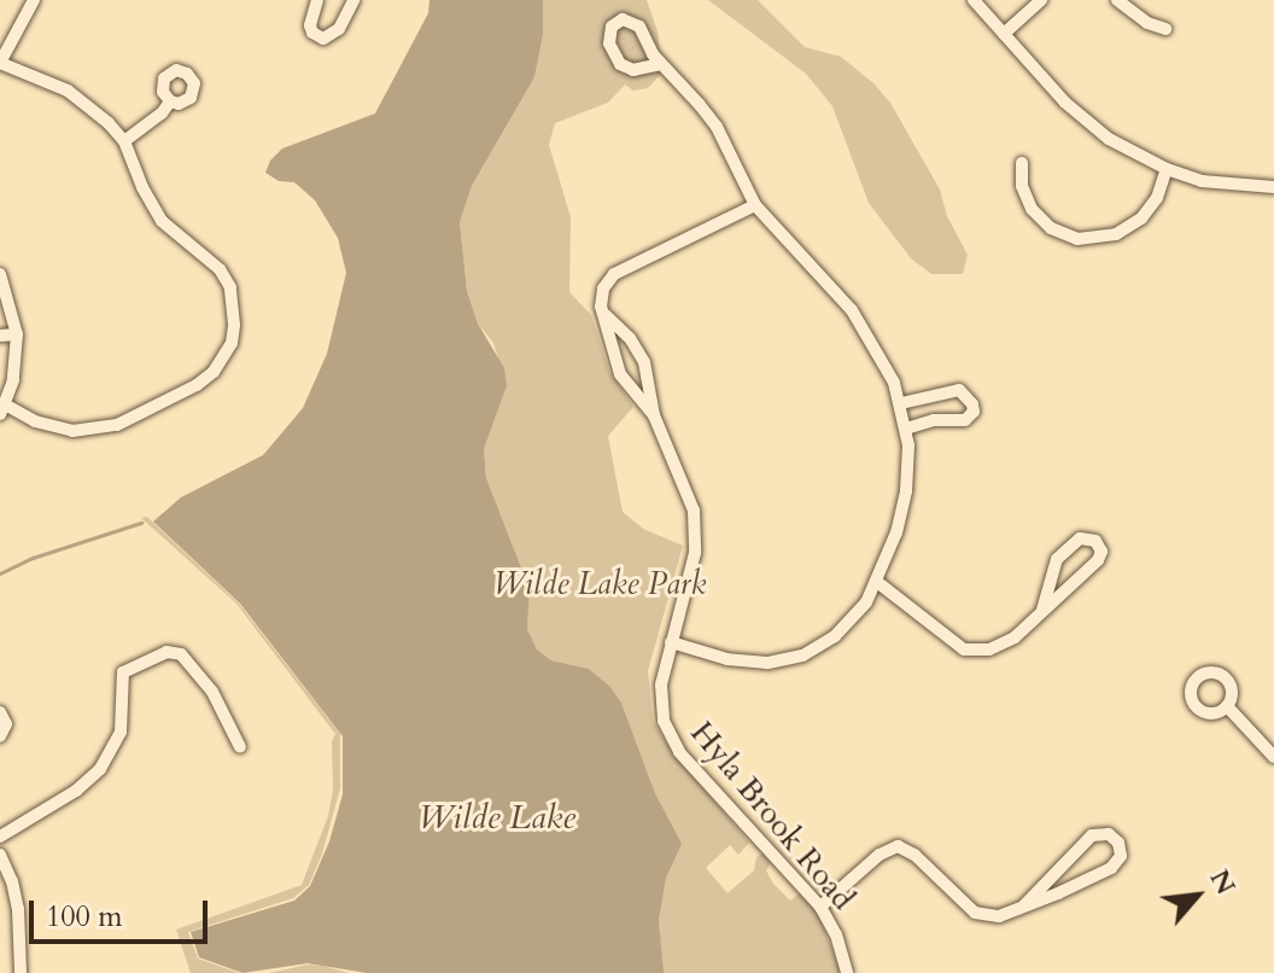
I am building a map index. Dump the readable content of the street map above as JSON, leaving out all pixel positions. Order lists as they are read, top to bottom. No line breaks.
{"streets":{"street":["Hyla Brook Road"]},"water":["Wilde Lake"],"parks":["Wilde Lake Park"],"scale_bar":"100 m","north":"top right"}
